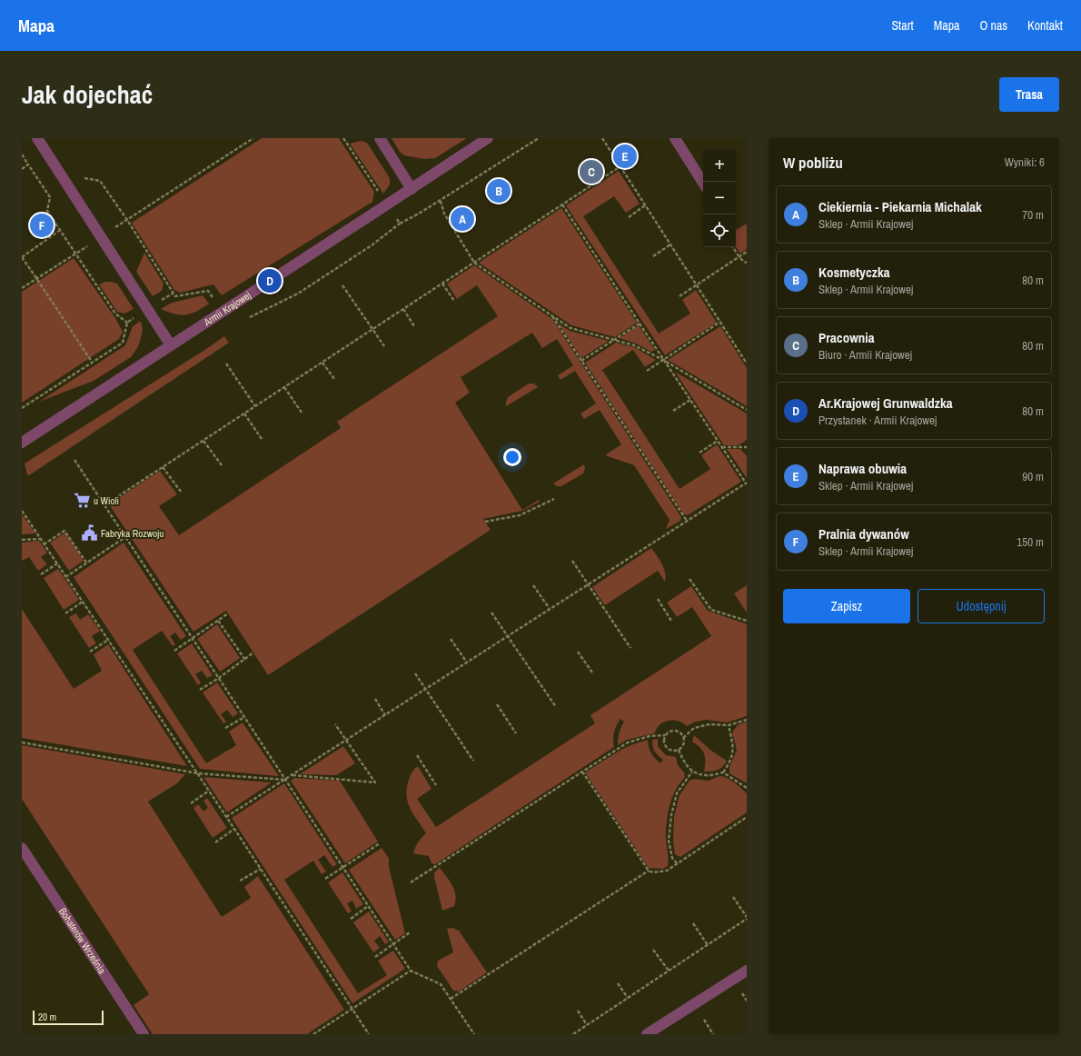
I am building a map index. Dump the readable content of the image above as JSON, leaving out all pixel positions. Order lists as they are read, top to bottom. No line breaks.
{"streets":{"street":["Armii Krajowej","Bohaterów Września"]},"places":{"supermarket":["u Wioli"],"public building":["Fabryka Rozwoju"]},"scale_bar":"20 m","page":{"header":"Mapa","nav":["Start","Mapa","O nas","Kontakt"],"title":"Jak dojechać","buttons":["Trasa",["Zapisz","Udostępnij"]],"heading":["W pobliżu","Wyniki: 6"],"pins":["E","C","B","A","F","D"],"map_buttons":["+","−"],"list":[{"mark":"A","name":"Ciekiernia - Piekarnia Michalak","note":"Sklep · Armii Krajowej","value":"70 m"},{"mark":"B","name":"Kosmetyczka","note":"Sklep · Armii Krajowej","value":"80 m"},{"mark":"C","name":"Pracownia","note":"Biuro · Armii Krajowej","value":"80 m"},{"mark":"D","name":"Ar.Krajowej Grunwaldzka","note":"Przystanek · Armii Krajowej","value":"80 m"},{"mark":"E","name":"Naprawa obuwia","note":"Sklep · Armii Krajowej","value":"90 m"},{"mark":"F","name":"Pralnia dywanów","note":"Sklep · Armii Krajowej","value":"150 m"}],"scale":"20 m"}}
